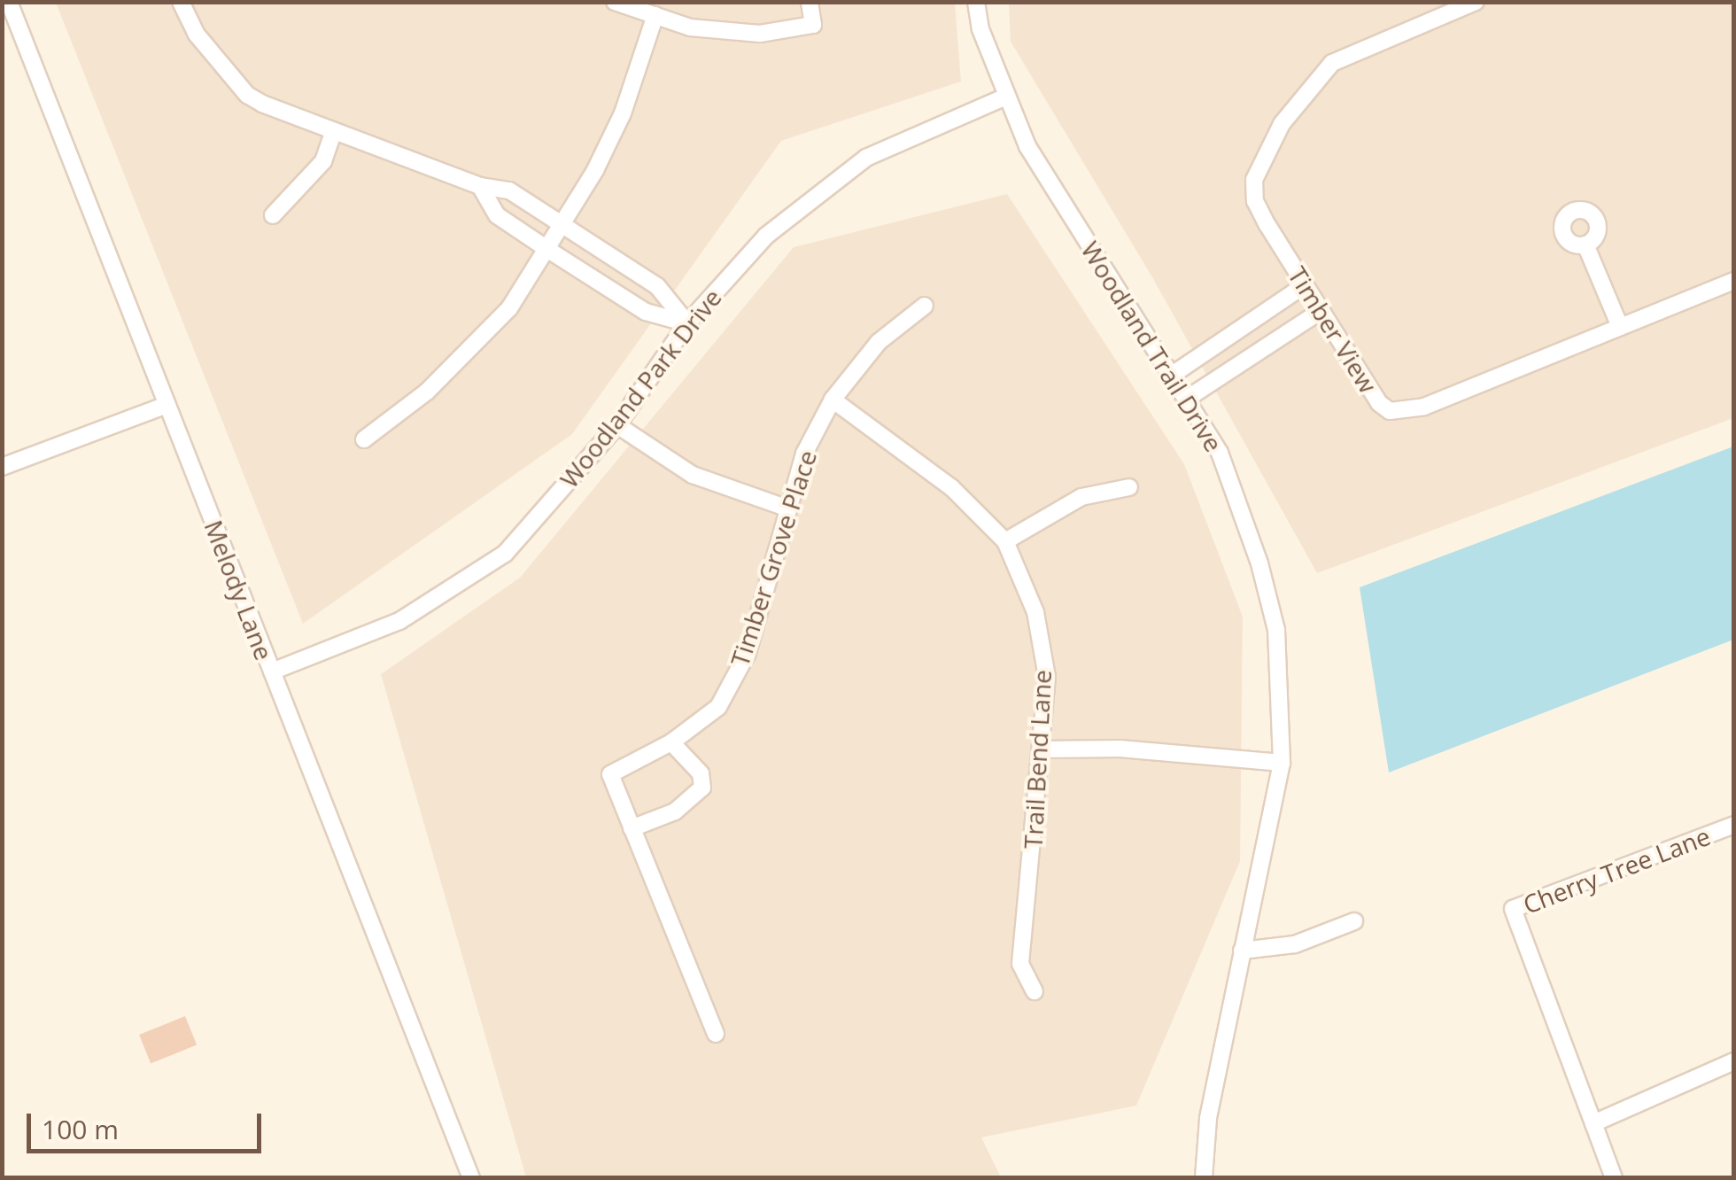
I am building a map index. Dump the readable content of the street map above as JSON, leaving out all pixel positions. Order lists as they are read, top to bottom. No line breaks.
{"streets":{"street":["Timber View","Woodland Trail Drive","Woodland Park Drive","Timber Grove Place","Melody Lane","Trail Bend Lane","Cherry Tree Lane"]},"crossings":[["Woodland Trail Drive","Woodland Park Drive"],["Woodland Park Drive","Melody Lane"],["Timber Grove Place","Trail Bend Lane"]],"scale_bar":"100 m"}
